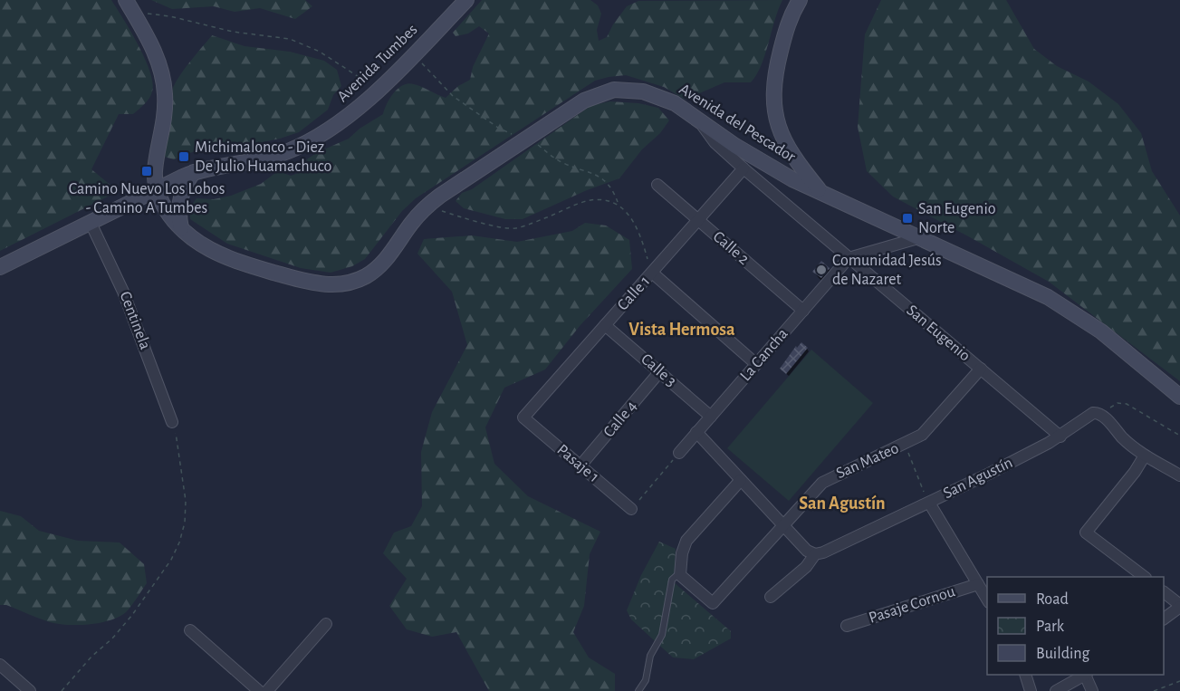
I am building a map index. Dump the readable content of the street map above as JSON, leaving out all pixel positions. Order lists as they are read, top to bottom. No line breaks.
{"streets":{"main road":["Avenida Tumbes","Avenida del Pescador"],"street":["Calle 2","Calle 1","Centinela","San Eugenio","La Cancha","Calle 3","Calle 4","San Mateo","Pasaje 1","San Agustín","Pasaje Cornou"]},"crossings":[["Avenida Tumbes","Avenida del Pescador"],["Avenida Tumbes","Centinela"],["Avenida del Pescador","San Eugenio"],["Calle 2","Calle 1"],["Calle 2","La Cancha"],["Calle 1","San Eugenio"],["Calle 1","Calle 3"],["Calle 1","Pasaje 1"],["San Eugenio","La Cancha"],["San Eugenio","San Mateo"],["San Eugenio","San Agustín"],["La Cancha","Calle 3"],["Calle 3","Calle 4"],["Calle 4","Pasaje 1"]],"districts":["Vista Hermosa","San Agustín"],"places":{"transit":["Michimalonco - Diez De Julio Huamachuco","Camino Nuevo Los Lobos - Camino A Tumbes","San Eugenio Norte"],"other":["Comunidad Jesús de Nazaret"]},"legend":["Road","Park","Building"]}
